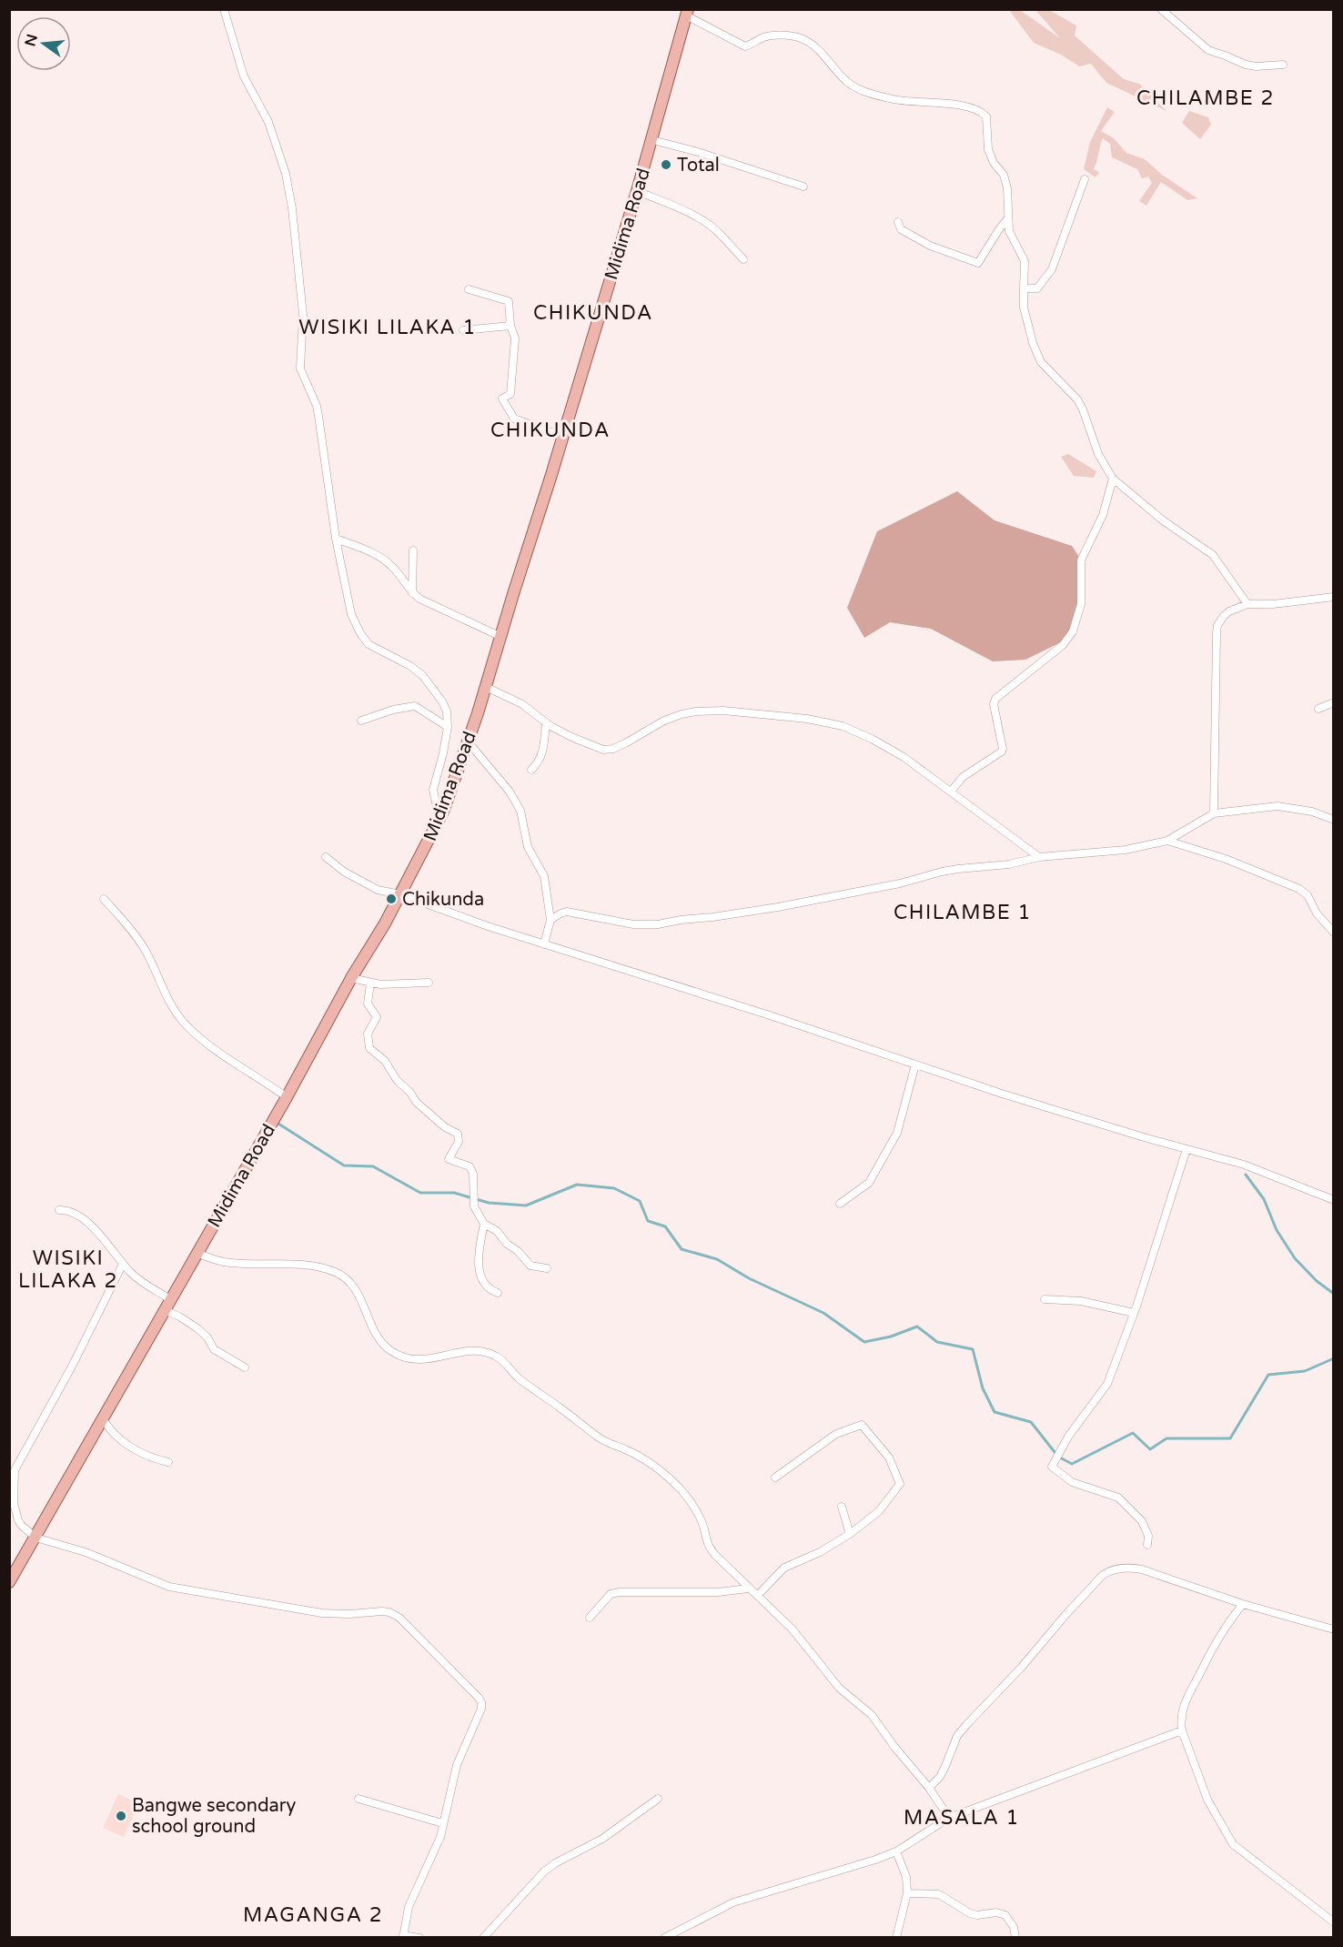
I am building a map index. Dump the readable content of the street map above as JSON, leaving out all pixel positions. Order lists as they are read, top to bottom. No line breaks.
{"streets":{"main road":["Midima Road"]},"districts":["CHILAMBE 2","CHIKUNDA","WISIKI LILAKA 1","CHIKUNDA","CHILAMBE 1","WISIKI LILAKA 2","MASALA 1","MAGANGA 2"],"places":["Total","Chikunda","Bangwe secondary school ground"],"north":"left"}
